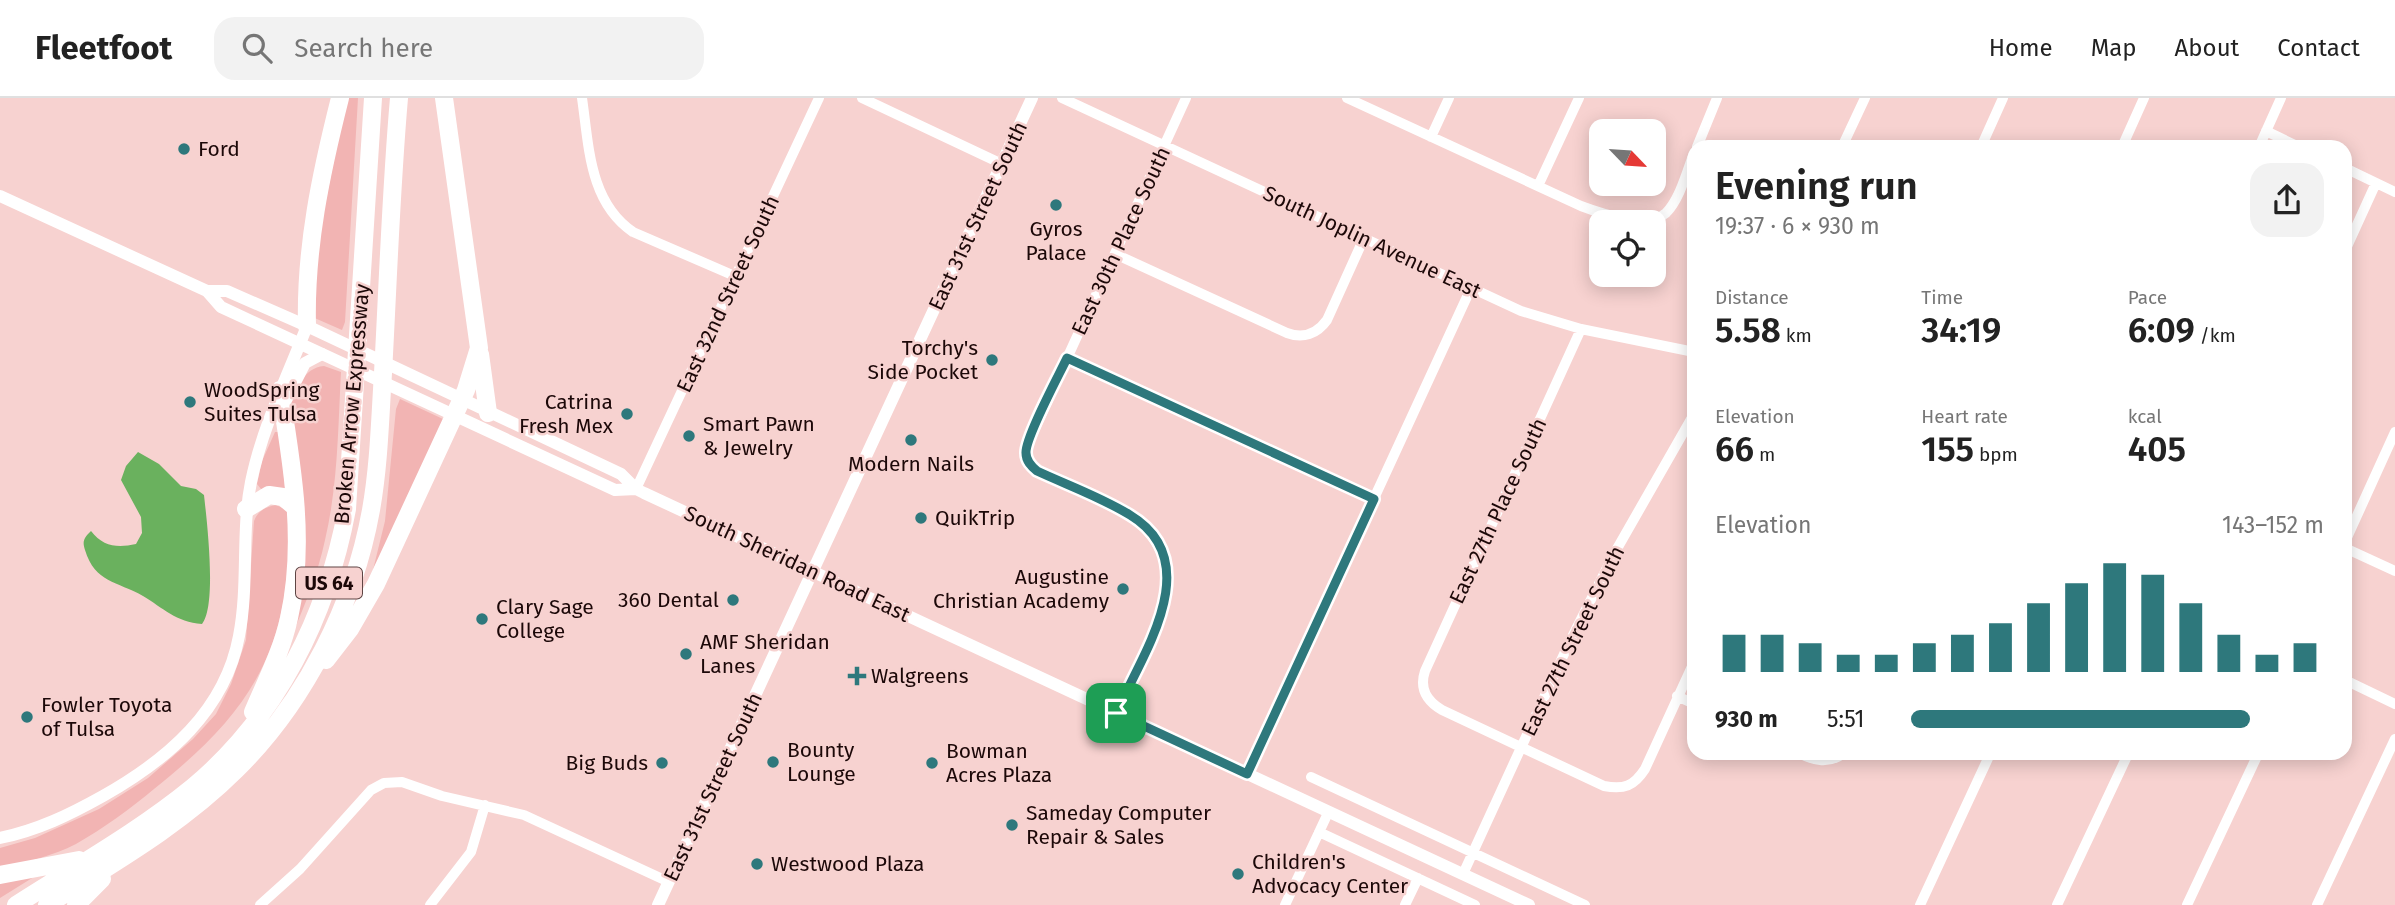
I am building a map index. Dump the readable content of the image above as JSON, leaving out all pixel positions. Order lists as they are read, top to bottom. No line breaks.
{"streets":{"highway":["Broken Arrow Expressway","US 64"],"main road":["East 31st Street South","South Sheridan Road East"],"street":["East 30th Place South","South Joplin Avenue East","East 32nd Street South","East 27th Place South","East 27th Street South"]},"crossings":[["East 31st Street South","South Sheridan Road East"],["East 30th Place South","South Joplin Avenue East"],["East 30th Place South","South Sheridan Road East"],["South Joplin Avenue East","East 27th Place South"],["East 32nd Street South","South Sheridan Road East"],["Broken Arrow Expressway","South Sheridan Road East"],["East 27th Place South","East 27th Street South"],["South Sheridan Road East","East 27th Street South"]],"places":{"other":["Ford","Gyros Palace","Torchy's Side Pocket","WoodSpring Suites Tulsa","Catrina Fresh Mex","Smart Pawn & Jewelry","Modern Nails","QuikTrip","Augustine Christian Academy","360 Dental","Clary Sage College","AMF Sheridan Lanes","Fowler Toyota of Tulsa","Bounty Lounge","Big Buds","Bowman Acres Plaza","Sameday Computer Repair & Sales","Westwood Plaza","Children's Advocacy Center"],"health":["Walgreens"]},"north":"bottom right","page":{"header":"Fleetfoot","search":"Search here","nav":["Home","Map","About","Contact"],"heading":["Evening run","19:37 · 6 × 930 m"],"stats":[["Distance","5.58 km"],["Time","34:19"],["Pace","6:09 /km"],["Elevation","66 m"],["Heart rate","155 bpm"],["kcal","405"]],"chart":["Elevation","143–152 m"],"list":[{"name":"930 m","note":"5:51"}]}}
